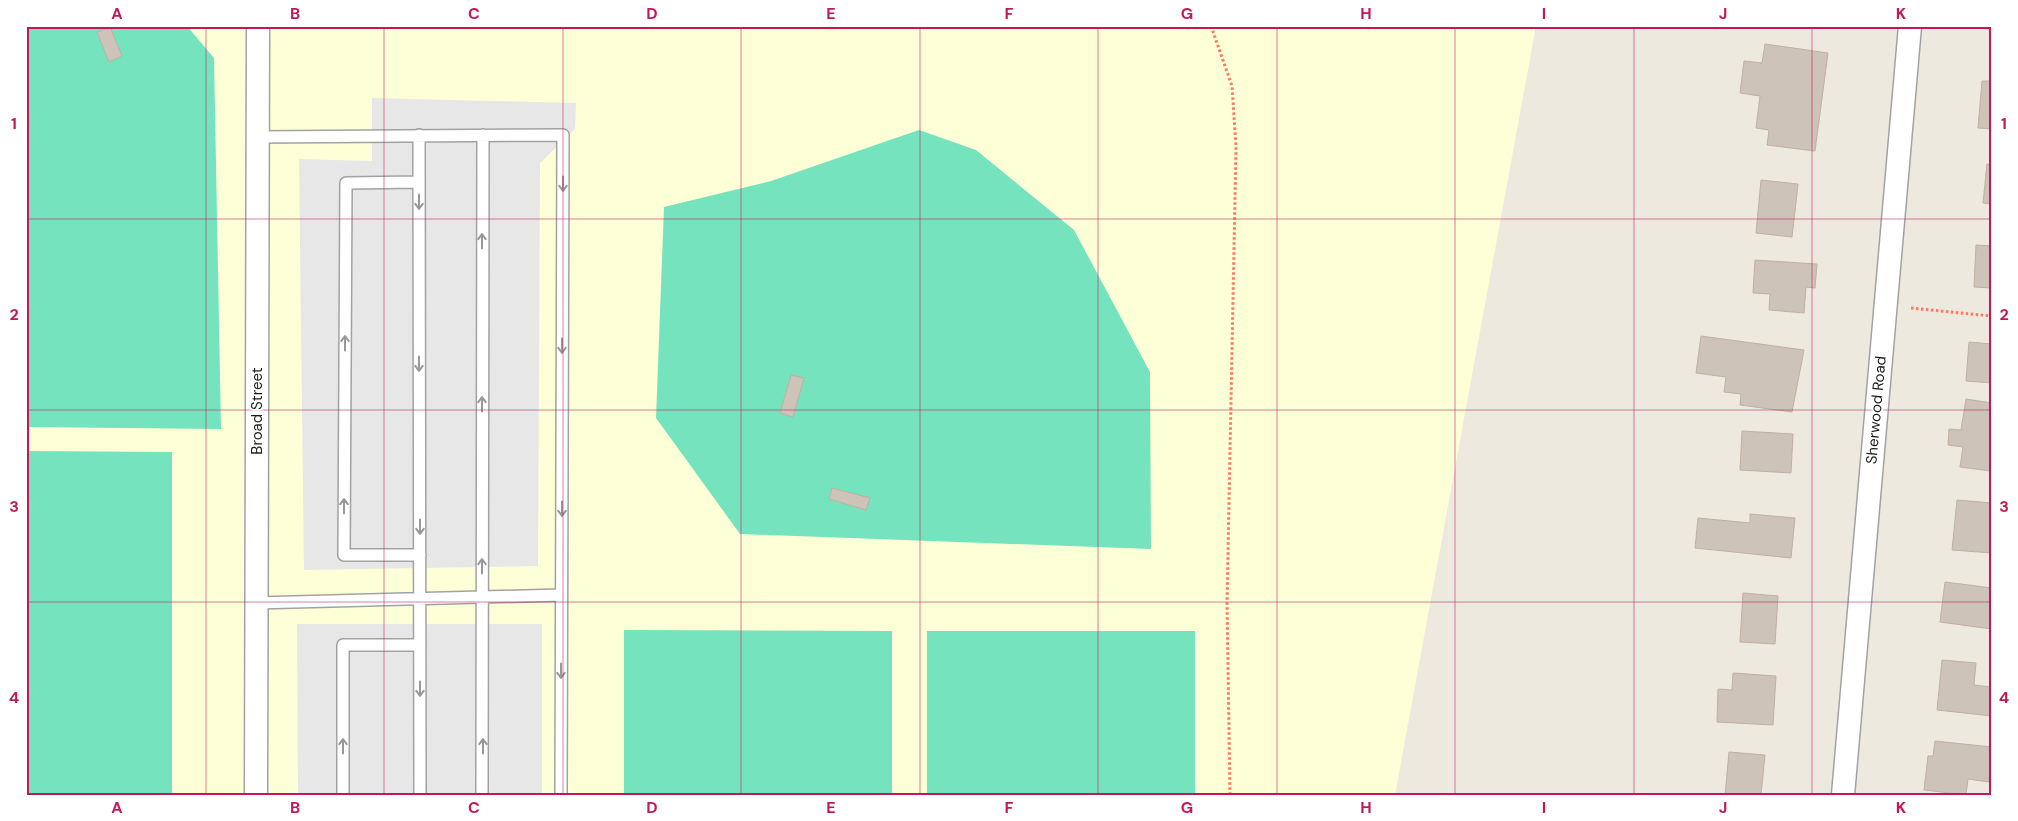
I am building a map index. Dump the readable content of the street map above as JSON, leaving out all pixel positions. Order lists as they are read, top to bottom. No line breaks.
{"streets":{"street":["Sherwood Road","Broad Street"]},"grid":{"columns":["A","B","C","D","E","F","G","H","I","J","K"],"rows":["1","2","3","4"]}}
